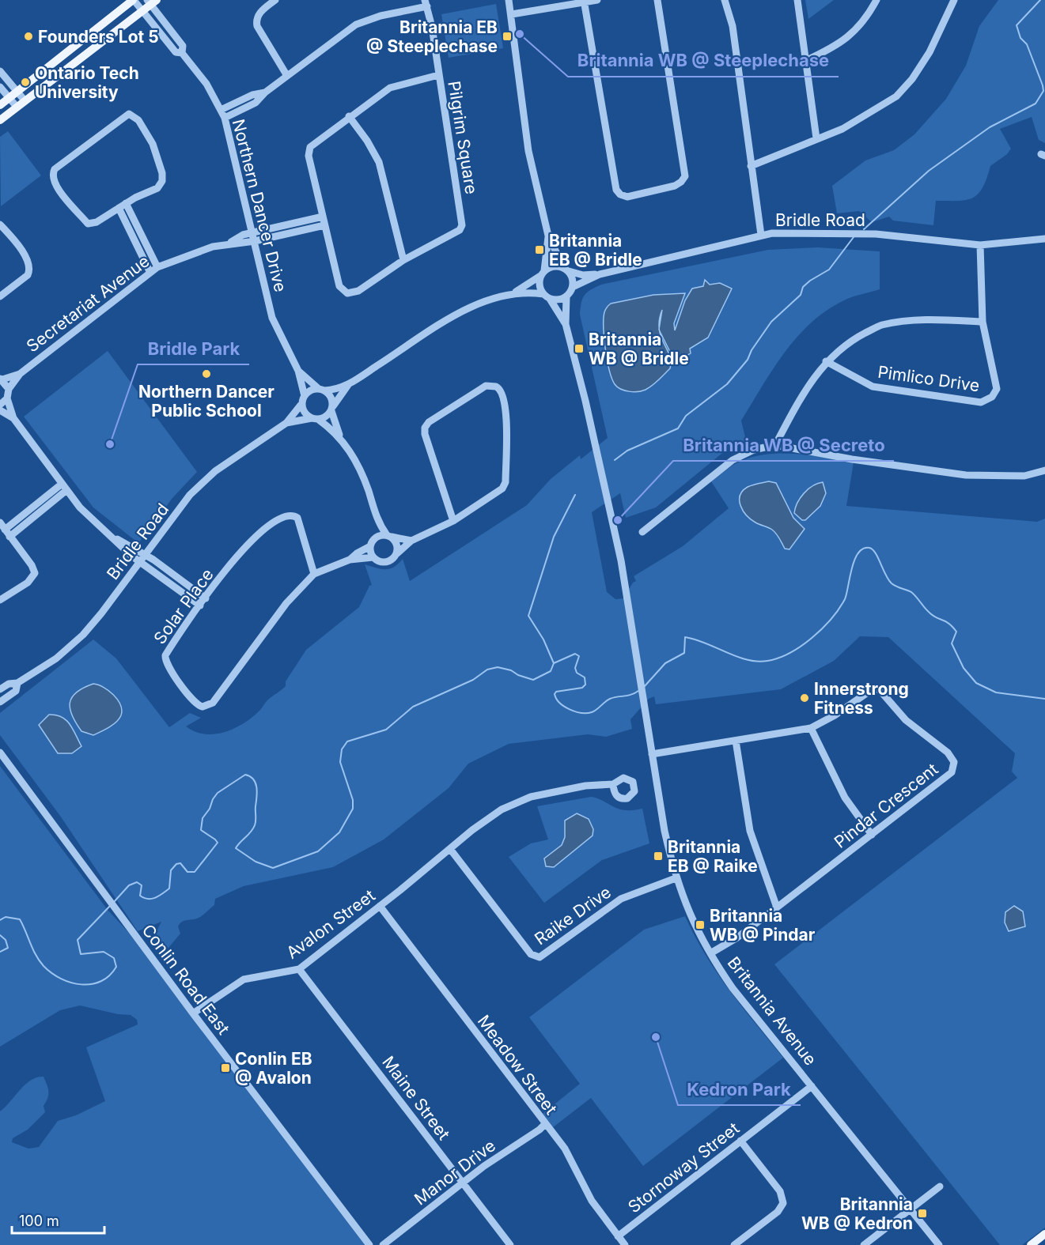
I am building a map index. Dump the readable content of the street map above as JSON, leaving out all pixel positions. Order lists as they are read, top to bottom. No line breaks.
{"streets":{"street":["Pilgrim Square","Northern Dancer Drive","Bridle Road","Secretariat Avenue","Pimlico Drive","Solar Place","Pindar Crescent","Raike Drive","Avalon Street","Conlin Road East","Britannia Avenue","Meadow Street","Maine Street","Stornoway Street","Manor Drive"]},"crossings":[["Pilgrim Square","Secretariat Avenue"],["Northern Dancer Drive","Bridle Road"],["Northern Dancer Drive","Secretariat Avenue"],["Bridle Road","Pimlico Drive"],["Pindar Crescent","Britannia Avenue"],["Raike Drive","Avalon Street"],["Raike Drive","Britannia Avenue"],["Avalon Street","Conlin Road East"],["Avalon Street","Meadow Street"],["Avalon Street","Maine Street"],["Britannia Avenue","Stornoway Street"],["Meadow Street","Stornoway Street"],["Meadow Street","Manor Drive"],["Maine Street","Manor Drive"]],"places":{"other":["Britannia WB @ Steeplechase","Founders Lot 5","Ontario Tech University","Northern Dancer Public School","Bridle Park","Britannia WB @ Secreto","Innerstrong Fitness","Kedron Park"],"transit":["Britannia EB @ Steeplechase","Britannia EB @ Bridle","Britannia WB @ Bridle","Britannia EB @ Raike","Britannia WB @ Pindar","Conlin EB @ Avalon","Britannia WB @ Kedron"]},"scale_bar":"100 m"}
